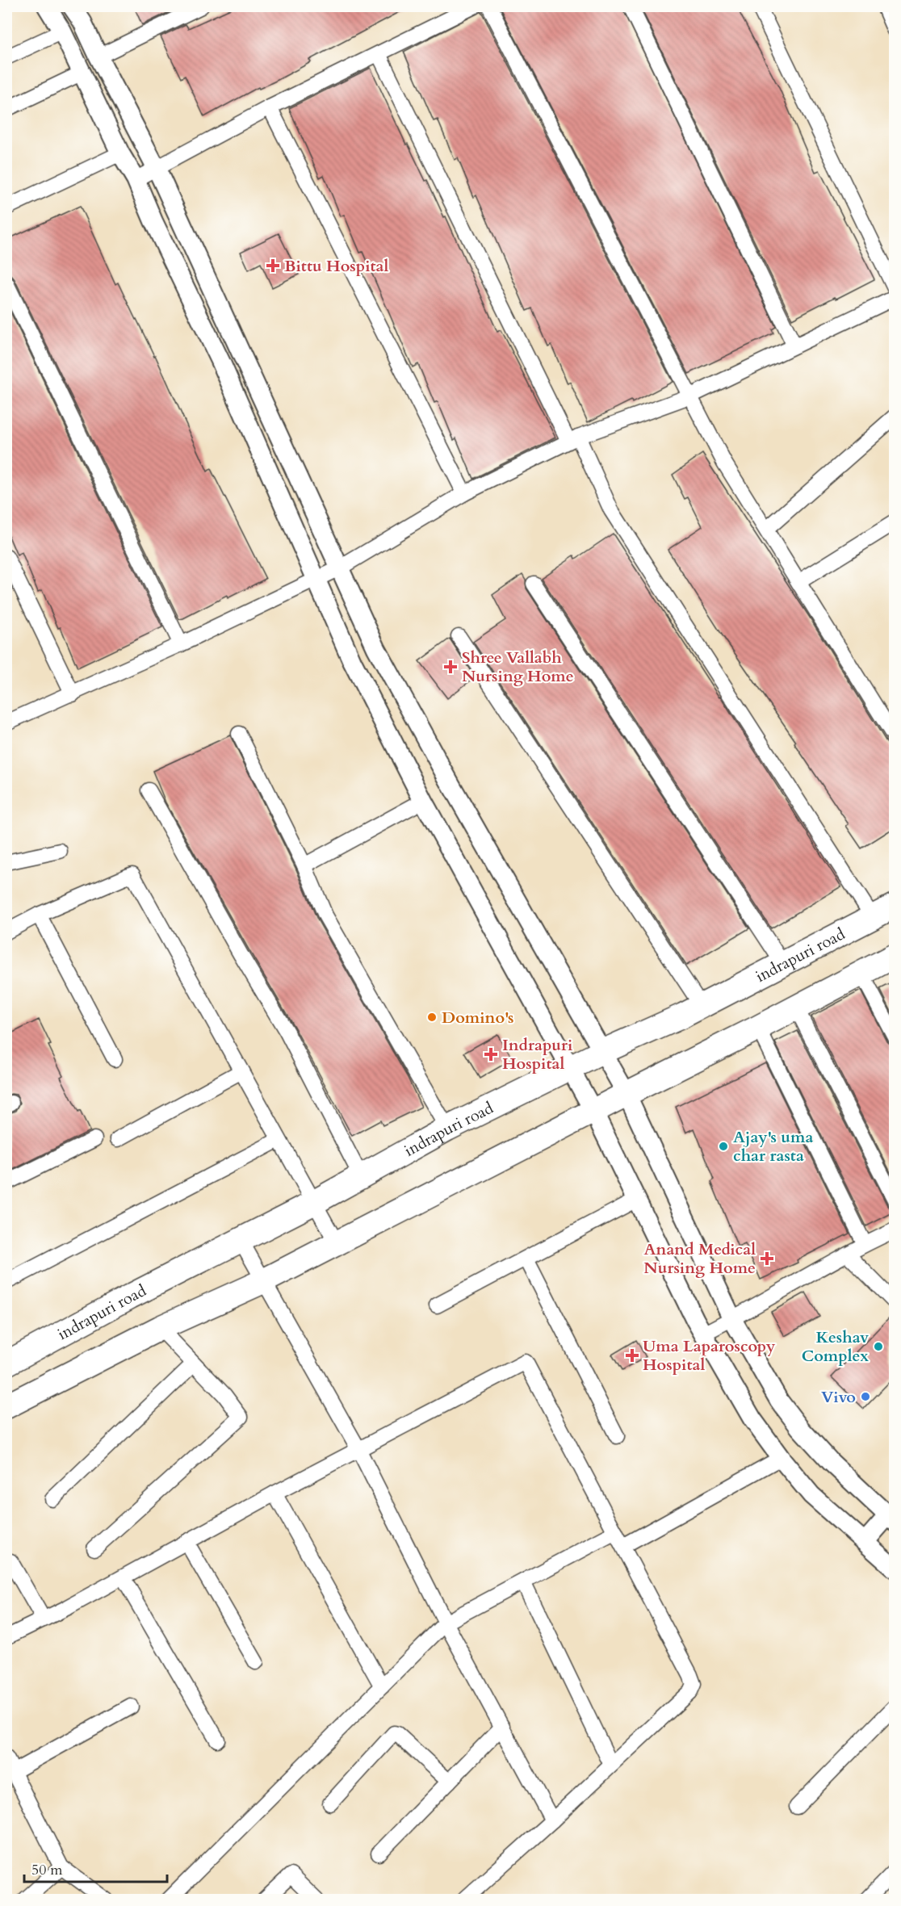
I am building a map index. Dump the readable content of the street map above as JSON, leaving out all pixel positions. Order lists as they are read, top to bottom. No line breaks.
{"streets":{"main road":["indrapuri road"]},"places":{"health":["Bittu Hospital","Shree Vallabh Nursing Home","Indrapuri Hospital","Anand Medical Nursing Home","Uma Laparoscopy Hospital"],"other":["Domino's","Ajay's uma char rasta","Keshav Complex","Vivo"]},"scale_bar":"50 m"}
